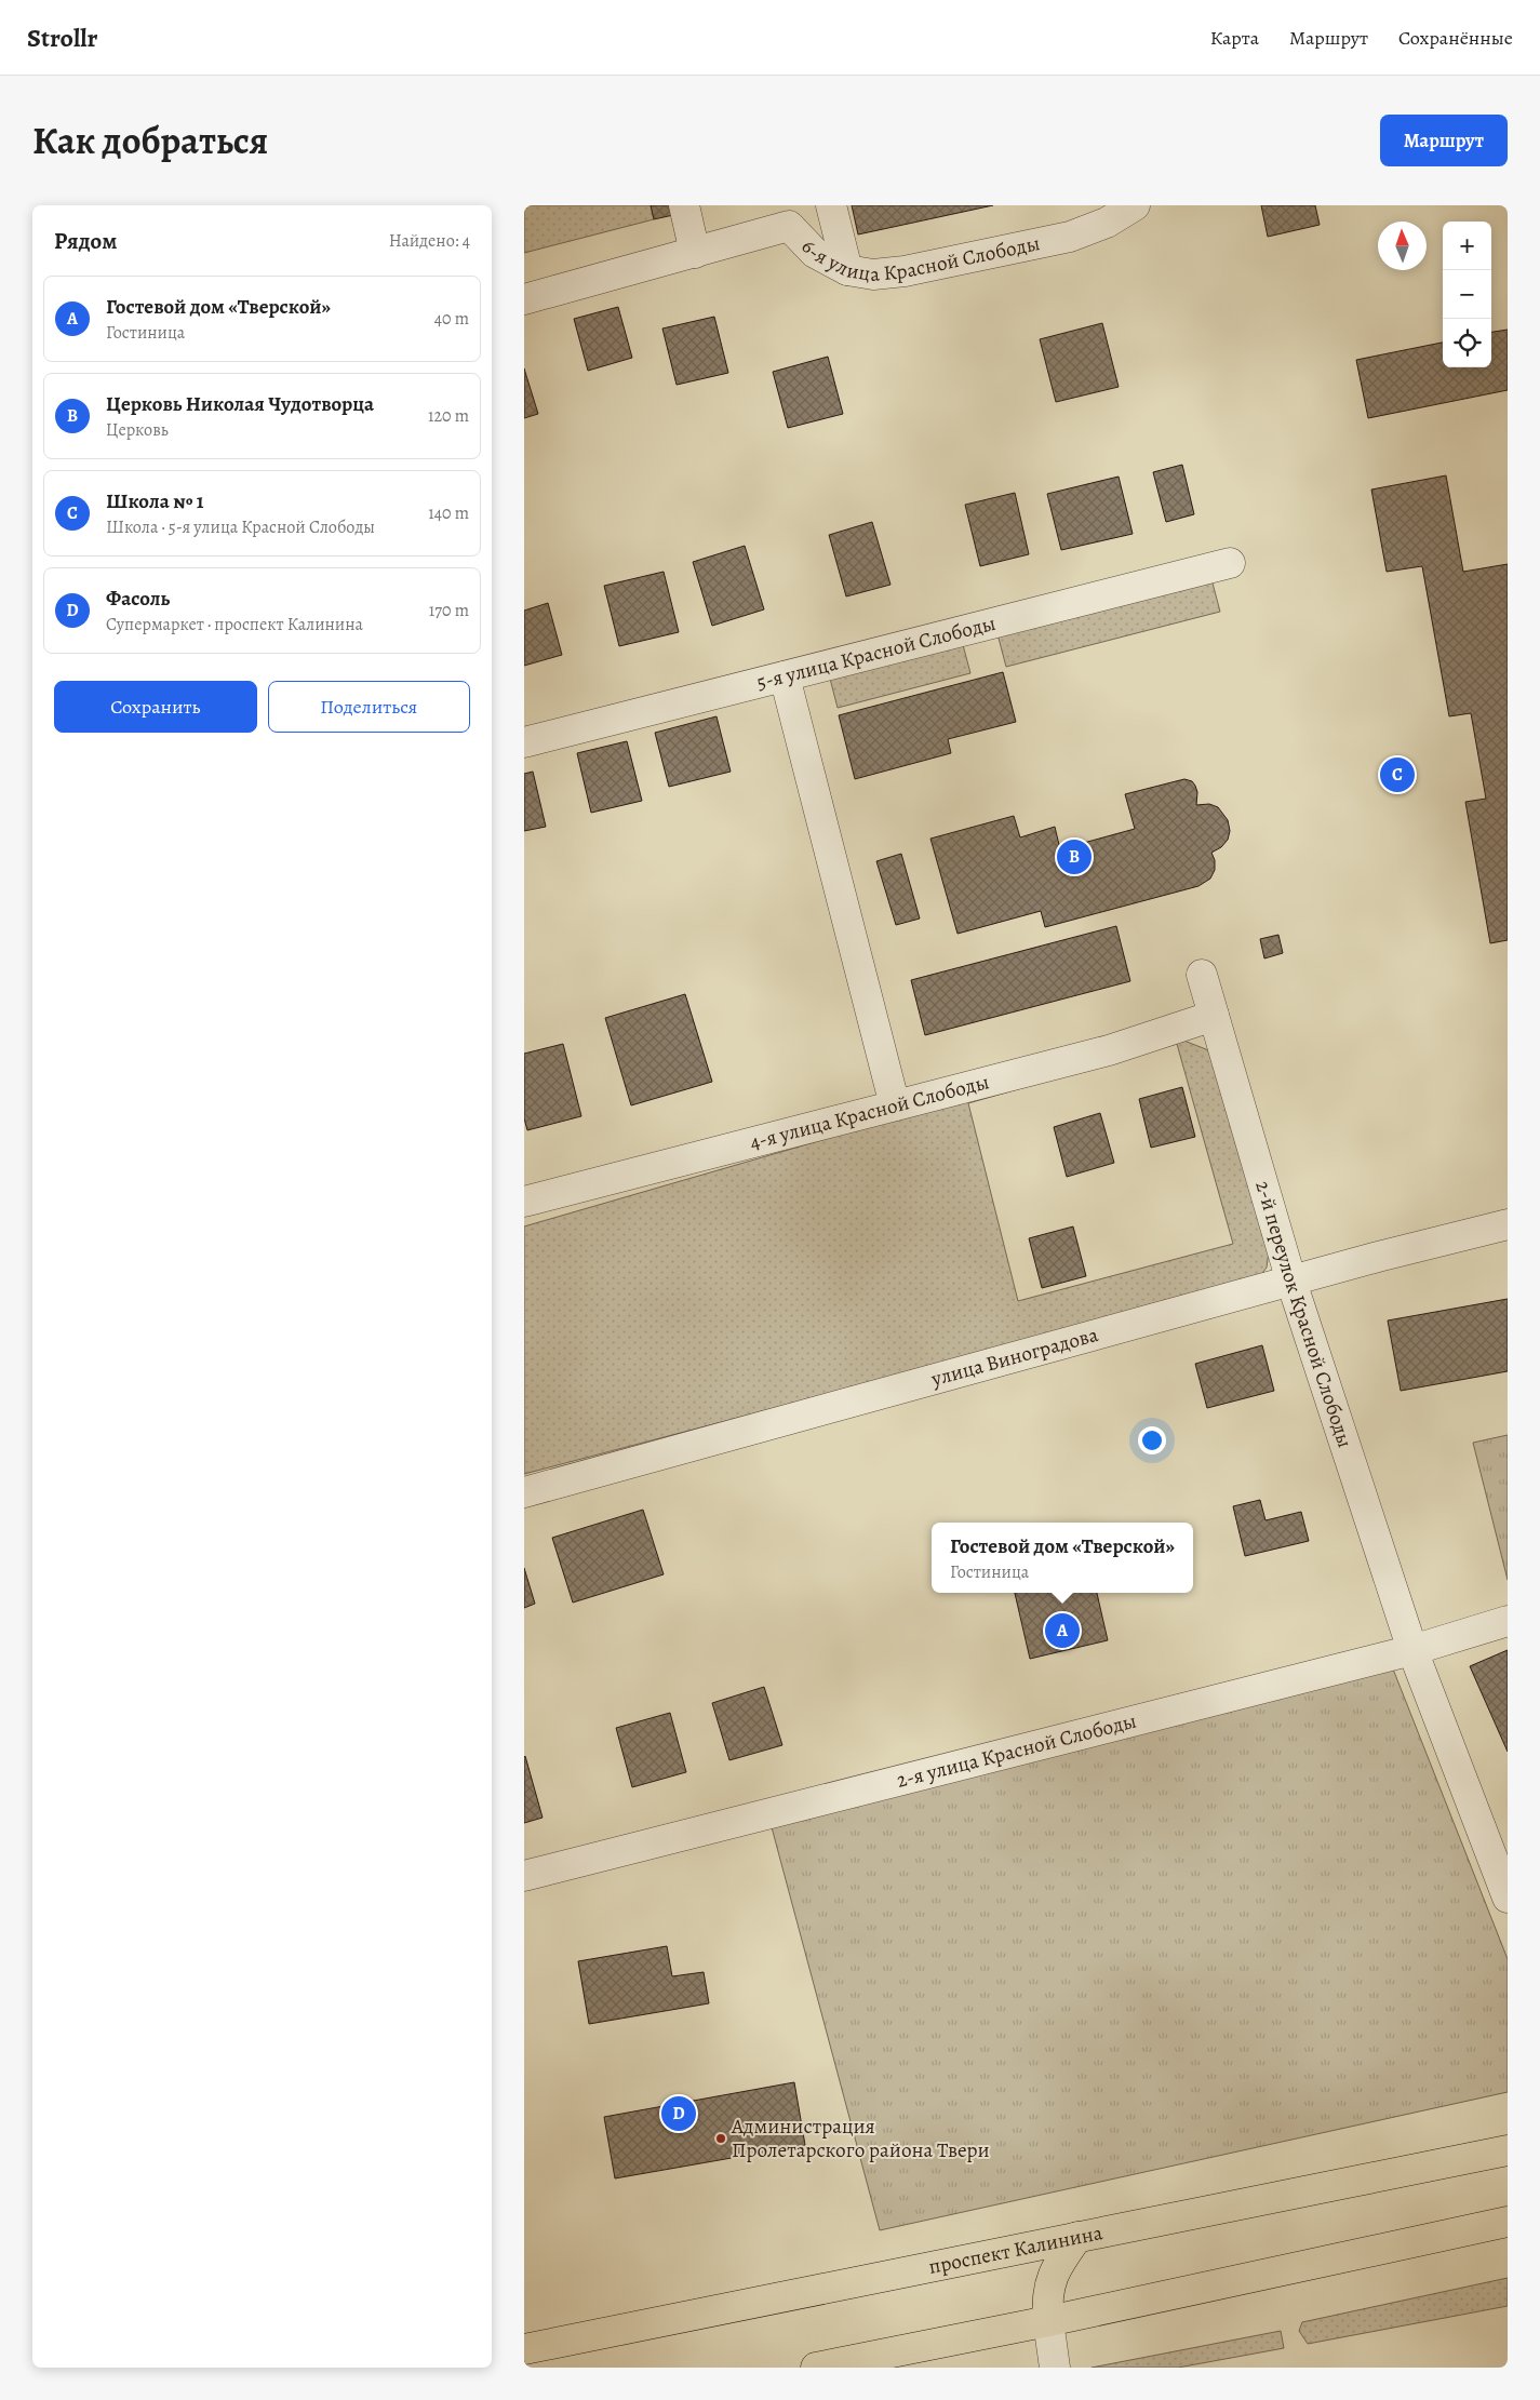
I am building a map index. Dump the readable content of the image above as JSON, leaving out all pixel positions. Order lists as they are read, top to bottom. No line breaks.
{"streets":{"main road":["проспект Калинина"],"street":["6-я улица Красной Слободы","5-я улица Красной Слободы","4-я улица Красной Слободы","2-й переулок Красной Слободы","улица Виноградова","2-я улица Красной Слободы"]},"crossings":[["4-я улица Красной Слободы","2-й переулок Красной Слободы"],["2-й переулок Красной Слободы","улица Виноградова"],["2-й переулок Красной Слободы","2-я улица Красной Слободы"]],"places":["Администрация Пролетарского района Твери"],"north":"top","page":{"header":"Strollr","nav":["Карта","Маршрут","Сохранённые"],"title":"Как добраться","buttons":["Маршрут",["Сохранить","Поделиться"]],"heading":["Рядом","Найдено: 4"],"map_buttons":["+","−"],"list":[{"mark":"A","name":"Гостевой дом «Тверской»","note":"Гостиница","value":"40 m"},{"mark":"B","name":"Церковь Николая Чудотворца","note":"Церковь","value":"120 m"},{"mark":"C","name":"Школа № 1","note":"Школа · 5-я улица Красной Слободы","value":"140 m"},{"mark":"D","name":"Фасоль","note":"Супермаркет · проспект Калинина","value":"170 m"}],"pins":["C","B","A","D"],"popup":["Гостевой дом «Тверской»","Гостиница"]}}
